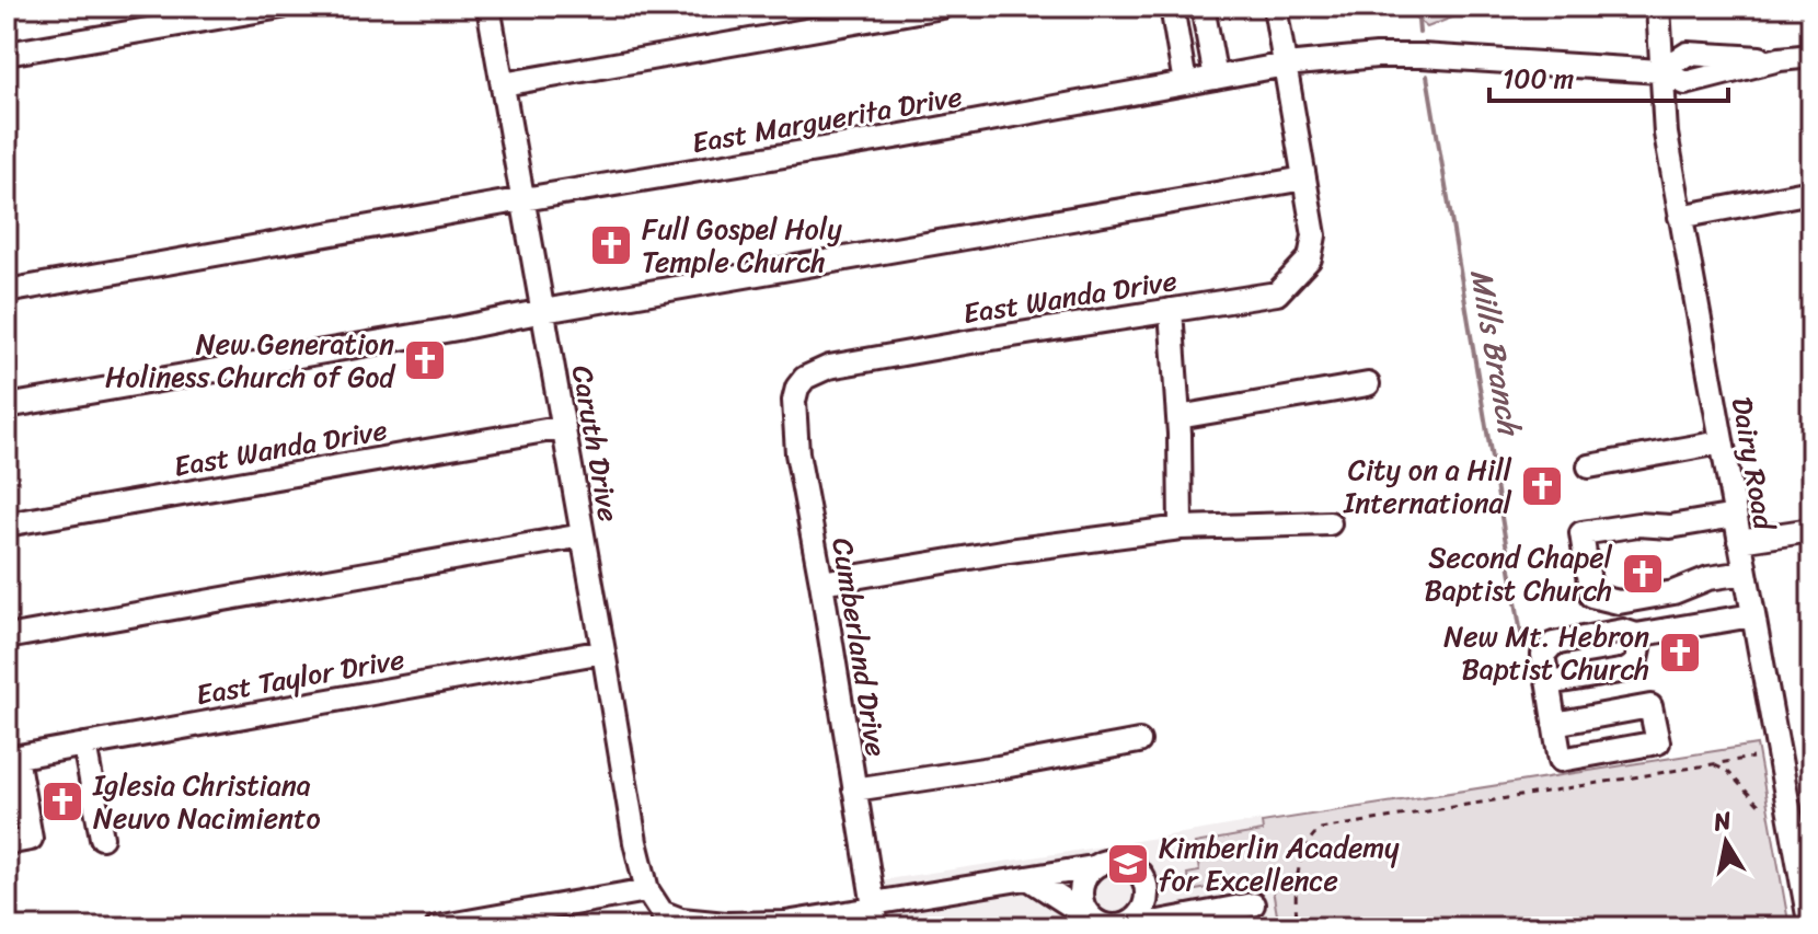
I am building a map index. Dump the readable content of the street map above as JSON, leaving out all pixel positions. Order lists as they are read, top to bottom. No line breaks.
{"streets":{"street":["East Marguerita Drive","East Wanda Drive","Caruth Drive","Dairy Road","Cumberland Drive","East Taylor Drive"]},"crossings":[["East Marguerita Drive","Caruth Drive"],["East Marguerita Drive","Dairy Road"],["East Wanda Drive","Caruth Drive"],["East Wanda Drive","Cumberland Drive"],["Caruth Drive","East Taylor Drive"]],"water":["Mills Branch"],"places":{"church":["Full Gospel Holy Temple Church","New Generation Holiness Church of God","City on a Hill International","Second Chapel Baptist Church","New Mt. Hebron Baptist Church","Iglesia Christiana Neuvo Nacimiento"],"school or university":["Kimberlin Academy for Excellence"]},"scale_bar":"100 m","north":"top"}
